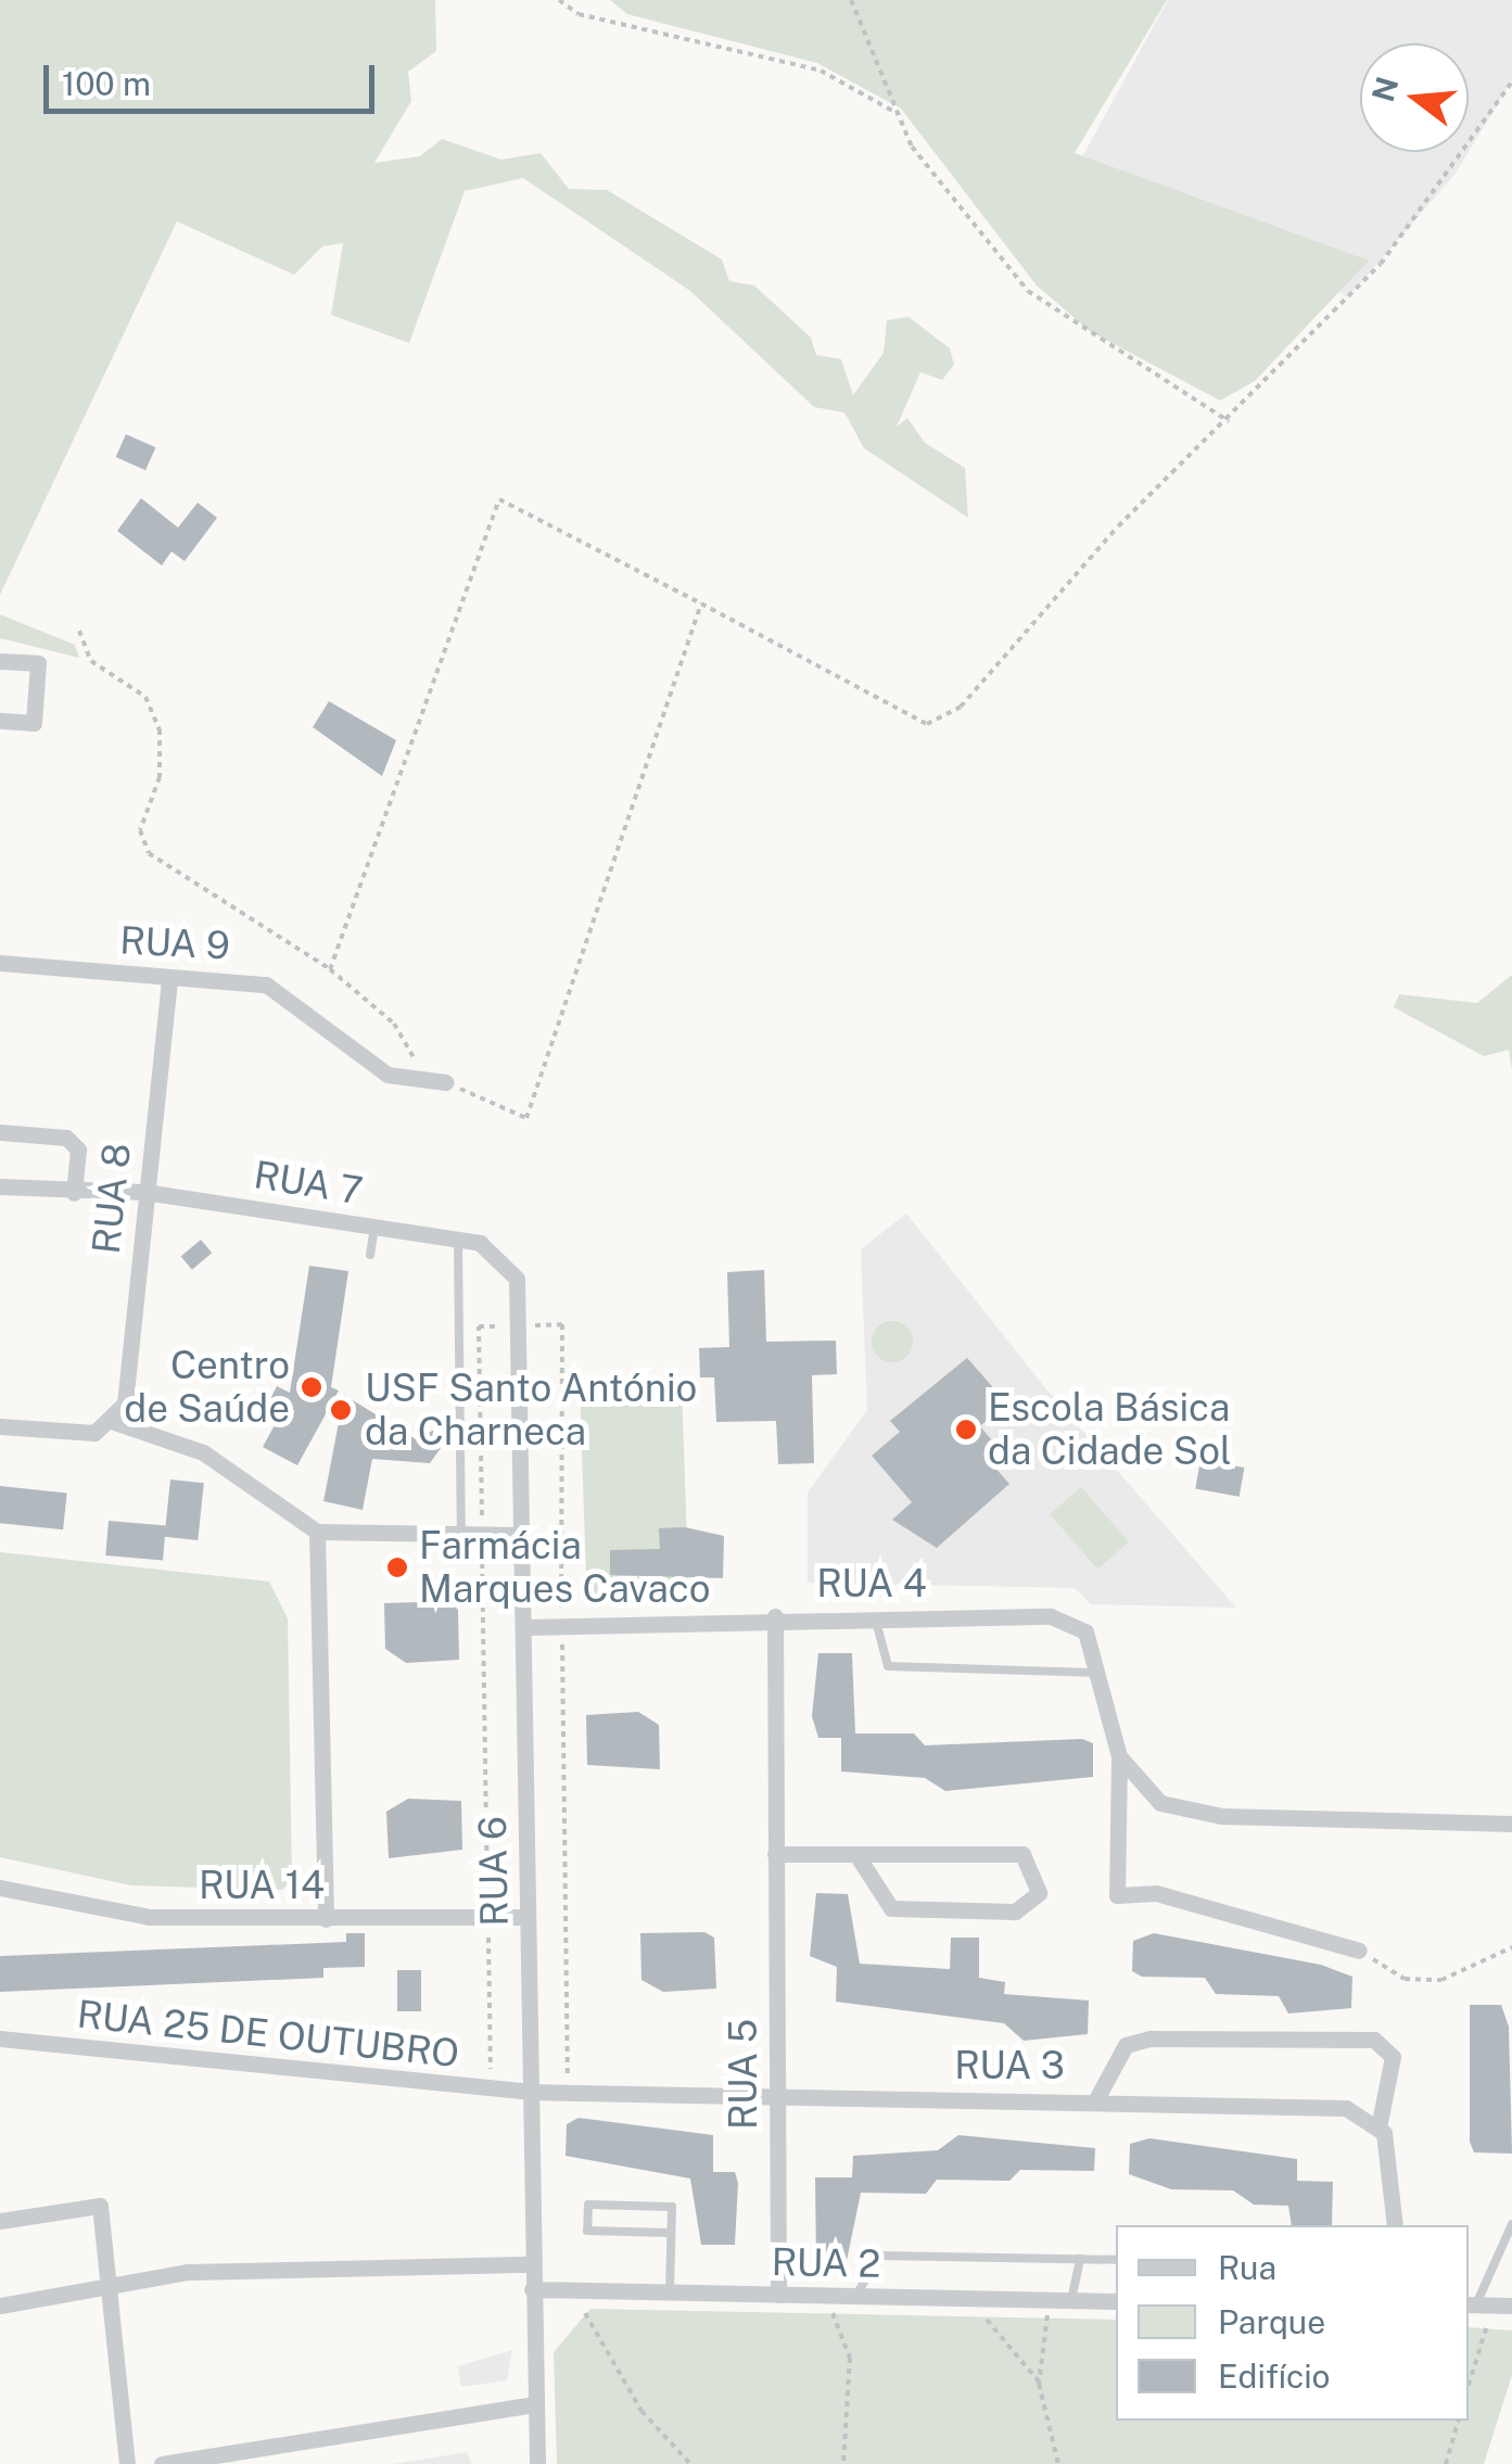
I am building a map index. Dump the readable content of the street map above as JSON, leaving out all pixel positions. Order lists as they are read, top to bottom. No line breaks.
{"streets":{"street":["RUA 9","RUA 7","RUA 8","RUA 4","RUA 6","RUA 14","RUA 25 DE OUTUBRO","RUA 3","RUA 5","RUA 2"]},"crossings":[["RUA 9","RUA 8"],["RUA 7","RUA 8"],["RUA 7","RUA 6"],["RUA 4","RUA 6"],["RUA 4","RUA 5"],["RUA 6","RUA 14"],["RUA 6","RUA 25 DE OUTUBRO"],["RUA 6","RUA 3"],["RUA 6","RUA 2"],["RUA 25 DE OUTUBRO","RUA 3"],["RUA 3","RUA 5"],["RUA 5","RUA 2"]],"places":["Centro de Saúde","USF Santo António da Charneca","Escola Básica da Cidade Sol","Farmácia Marques Cavaco"],"legend":["Rua","Parque","Edifício"],"scale_bar":"100 m","north":"left"}
